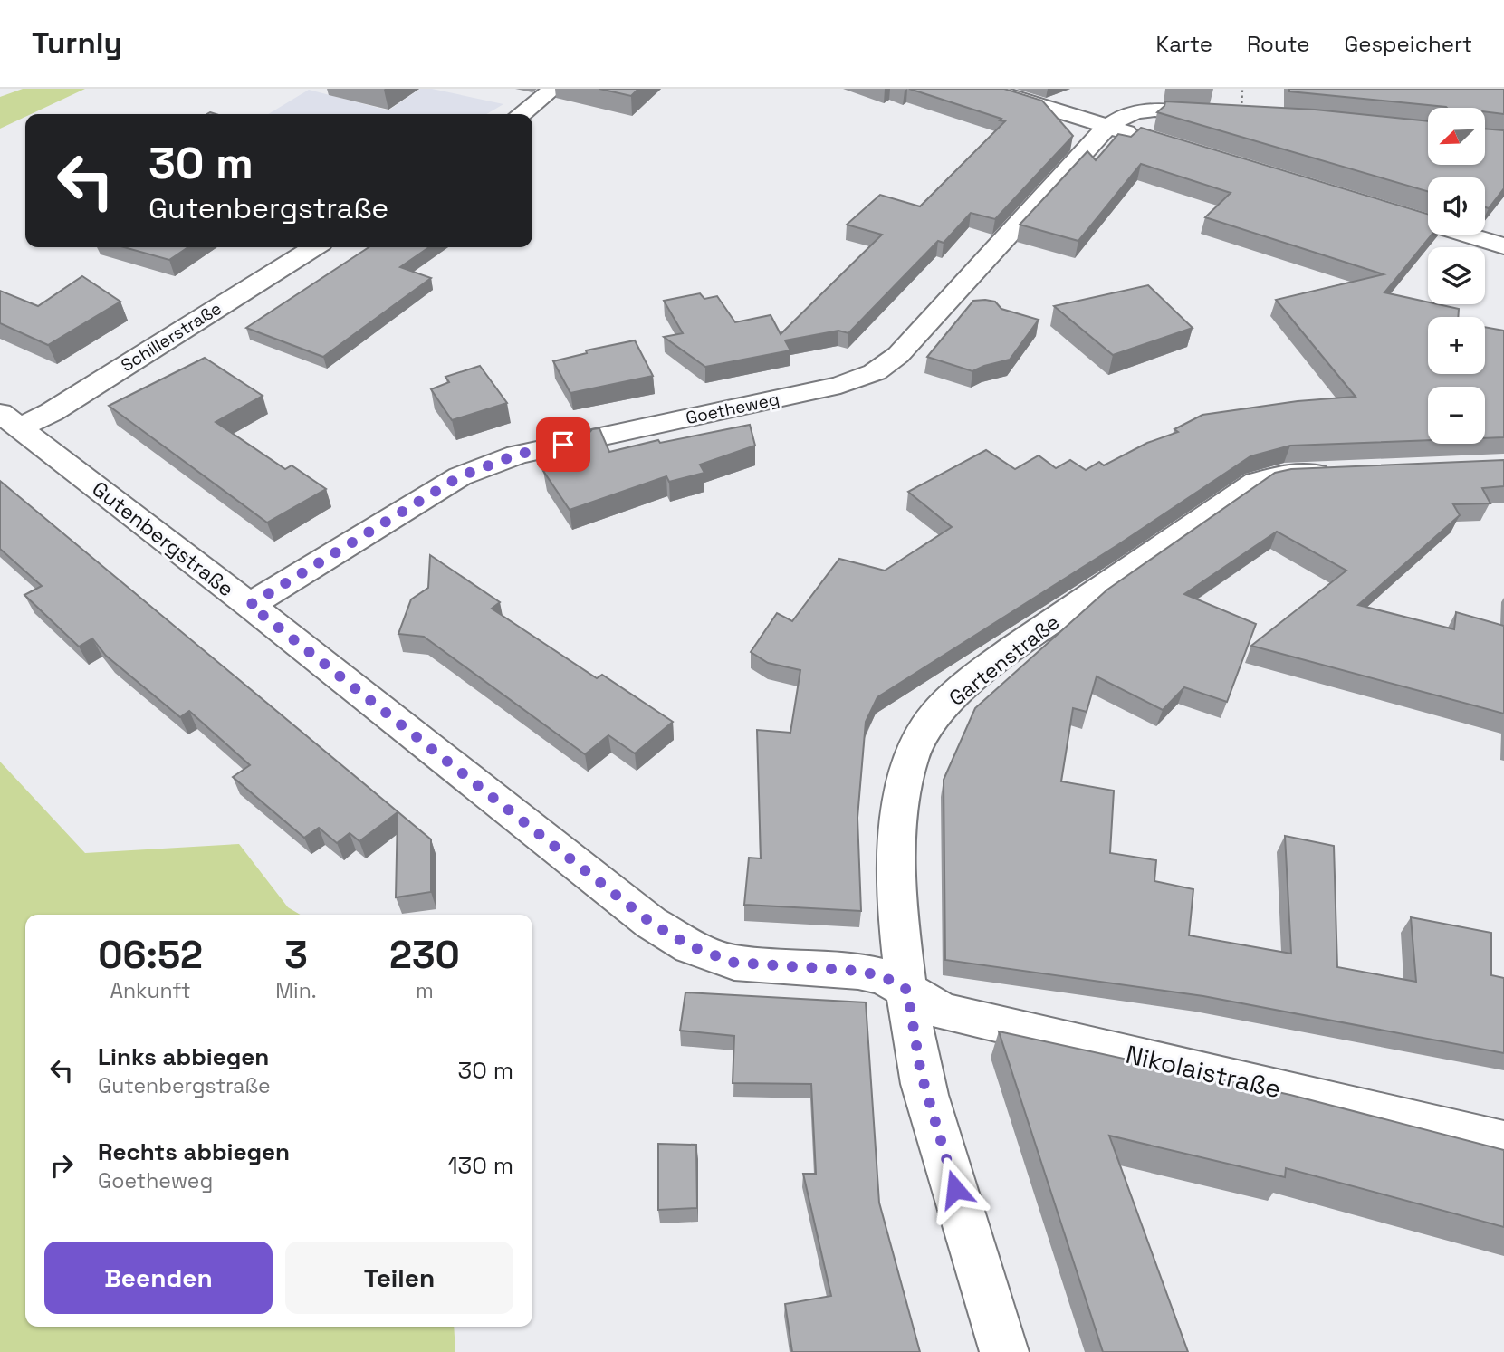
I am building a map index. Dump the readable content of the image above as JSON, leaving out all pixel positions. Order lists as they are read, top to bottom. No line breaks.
{"streets":{"street":["Schillerstraße","Goetheweg","Gutenbergstraße","Gartenstraße","Nikolaistraße"]},"crossings":[["Schillerstraße","Gutenbergstraße"],["Goetheweg","Gutenbergstraße"],["Gutenbergstraße","Gartenstraße"],["Gutenbergstraße","Nikolaistraße"],["Gartenstraße","Nikolaistraße"]],"north":"bottom left","page":{"header":"Turnly","nav":["Karte","Route","Gespeichert"],"map_buttons":["+","−"],"turn":["30 m","Gutenbergstraße"],"eta":["06:52","Ankunft","3","Min.","230","m"],"list":[{"name":"Links abbiegen","note":"Gutenbergstraße","value":"30 m"},{"name":"Rechts abbiegen","note":"Goetheweg","value":"130 m"}],"buttons":["Beenden","Teilen"]}}
